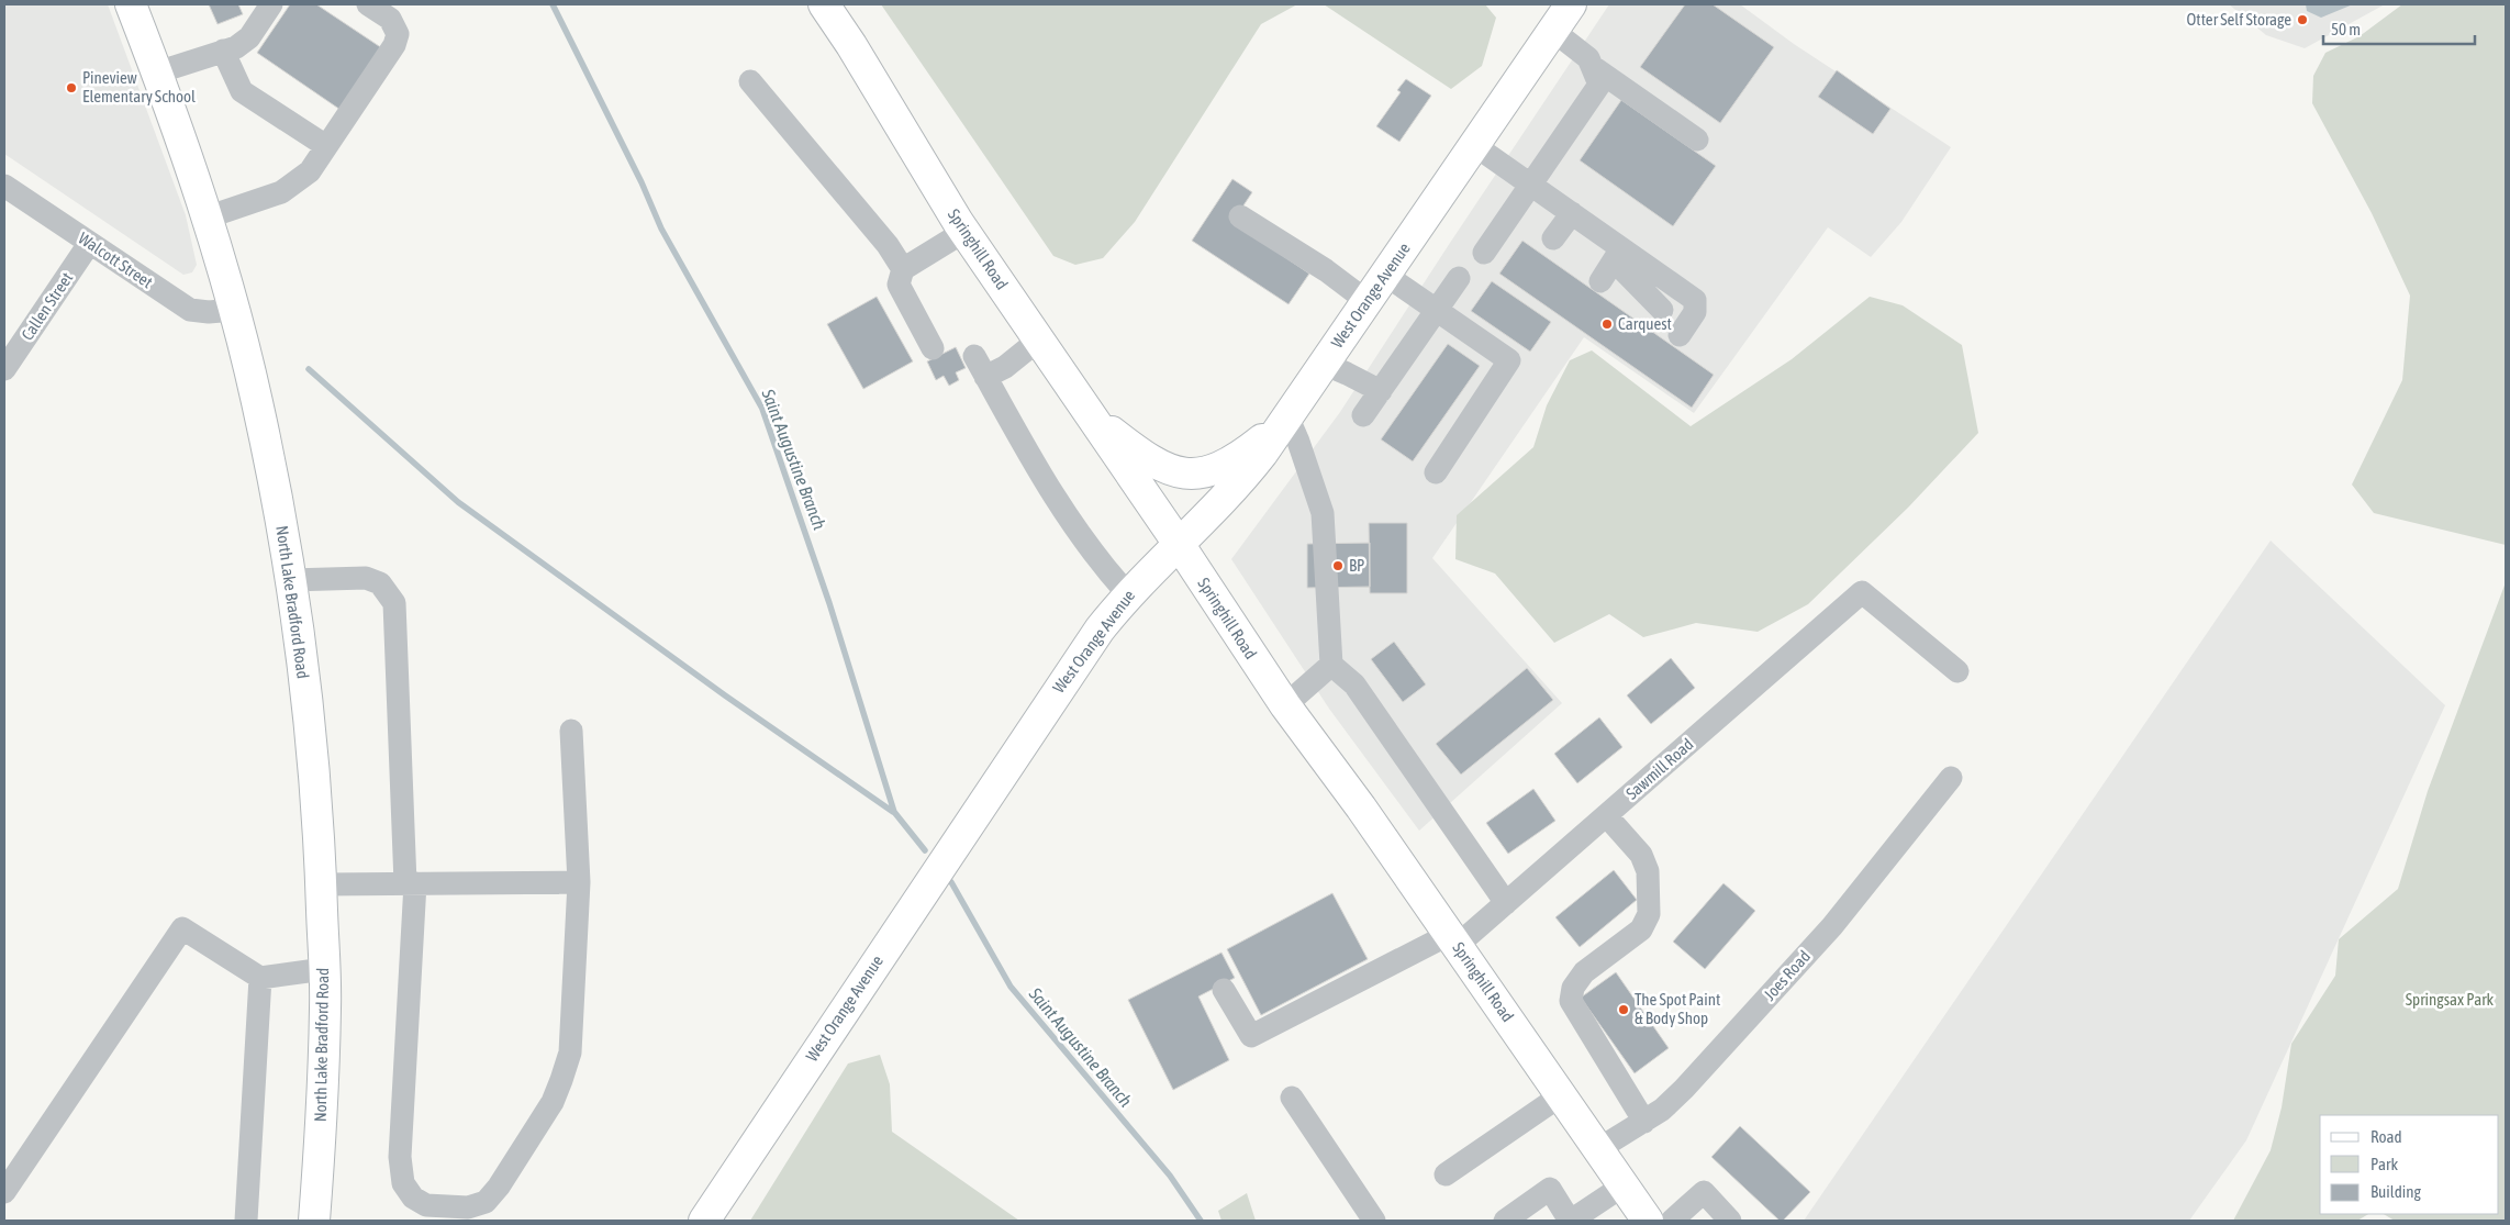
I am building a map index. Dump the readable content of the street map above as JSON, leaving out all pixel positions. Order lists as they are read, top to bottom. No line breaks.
{"streets":{"main road":["Springhill Road","West Orange Avenue","North Lake Bradford Road"],"street":["Walcott Street","Callen Street","Sawmill Road","Joes Road"]},"crossings":[["Springhill Road","West Orange Avenue"],["Springhill Road","Sawmill Road"],["Springhill Road","Joes Road"],["Walcott Street","Callen Street"],["Walcott Street","North Lake Bradford Road"]],"water":["Saint Augustine Branch"],"parks":["Springsax Park"],"places":["Otter Self Storage","Pineview Elementary School","Carquest","BP","The Spot Paint & Body Shop"],"legend":["Road","Park","Building"],"scale_bar":"50 m"}
